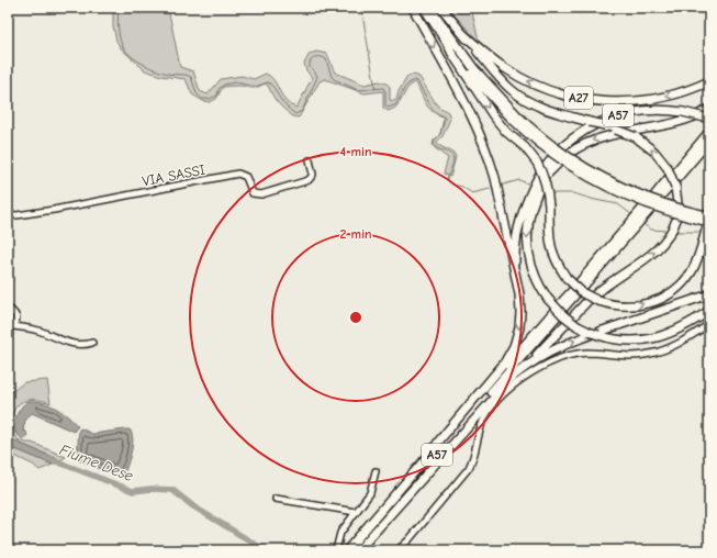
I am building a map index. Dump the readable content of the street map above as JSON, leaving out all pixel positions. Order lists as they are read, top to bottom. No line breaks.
{"streets":{"highway":["A27","A57"],"street":["VIA SASSI"]},"water":["Fiume Dese"],"rings":["4 min","2 min"]}
